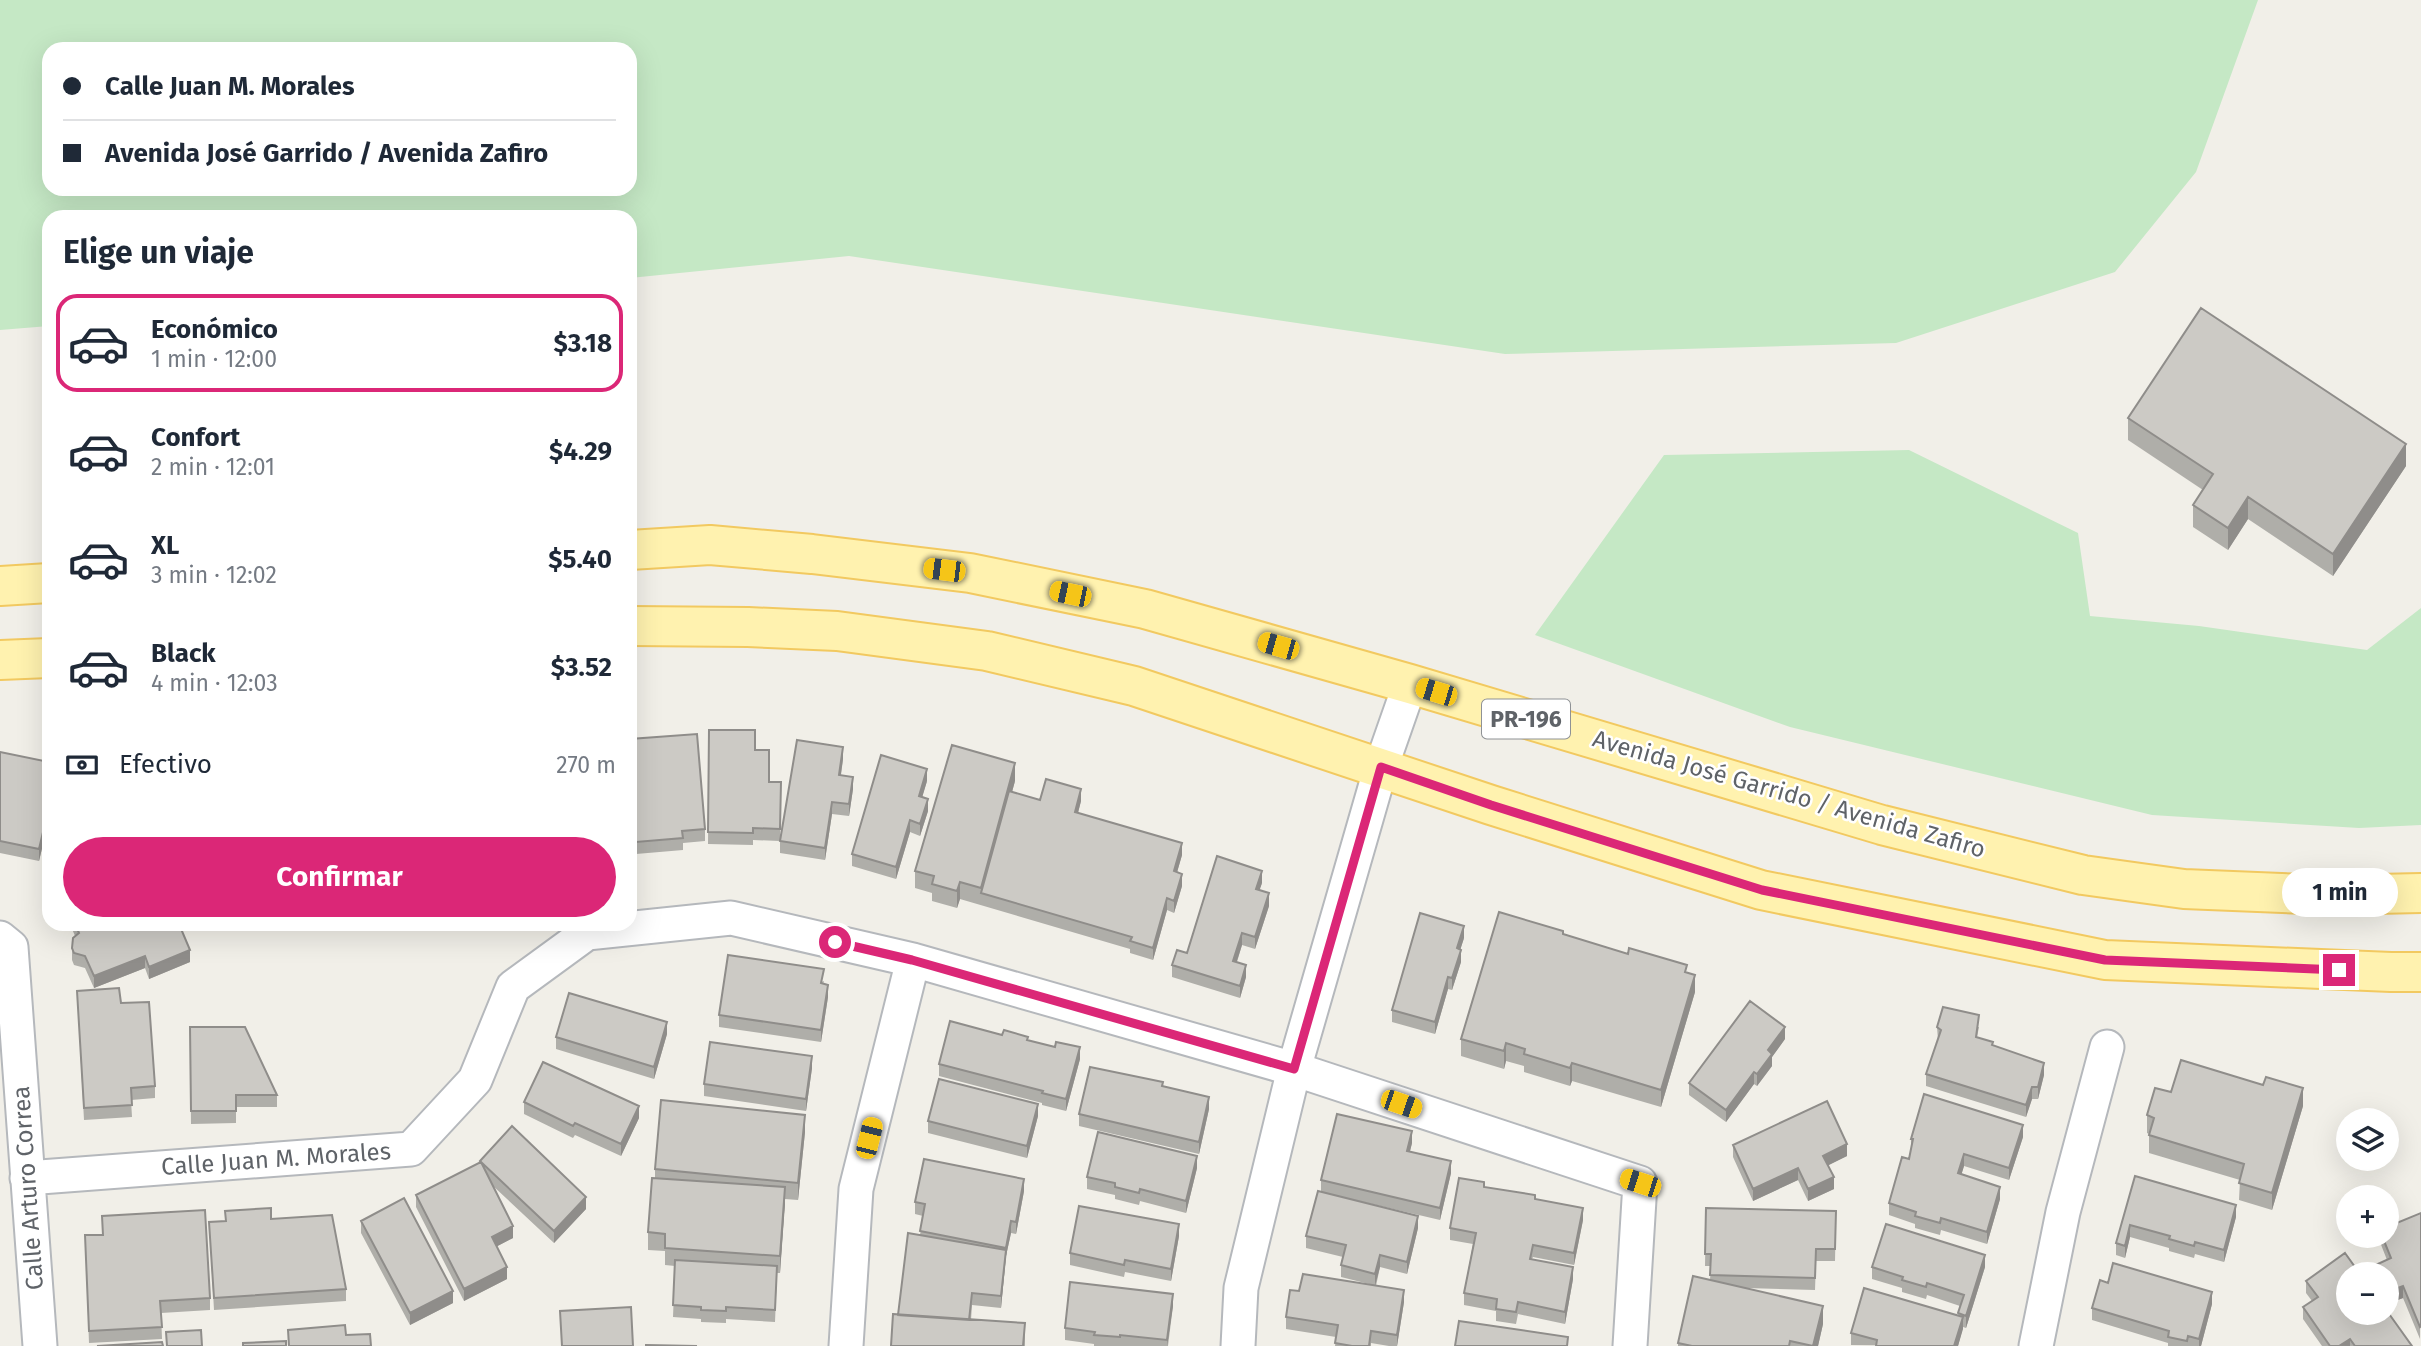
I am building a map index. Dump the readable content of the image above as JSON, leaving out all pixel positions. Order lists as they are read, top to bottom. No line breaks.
{"streets":{"main road":["PR-196","Avenida José Garrido / Avenida Zafiro"],"street":["Calle Juan M. Morales","Calle Arturo Correa"]},"crossings":[["Calle Juan M. Morales","Calle Arturo Correa"]],"page":{"banner":["Calle Juan M. Morales","Avenida José Garrido / Avenida Zafiro"],"heading":"Elige un viaje","list":[{"name":"Económico","note":"1 min · 12:00","value":"$3.18"},{"name":"Confort","note":"2 min · 12:01","value":"$4.29"},{"name":"XL","note":"3 min · 12:02","value":"$5.40"},{"name":"Black","note":"4 min · 12:03","value":"$3.52"}],"pay":["Efectivo","270 m"],"buttons":"Confirmar","bubble":"1 min","map_buttons":["+","−"]}}
